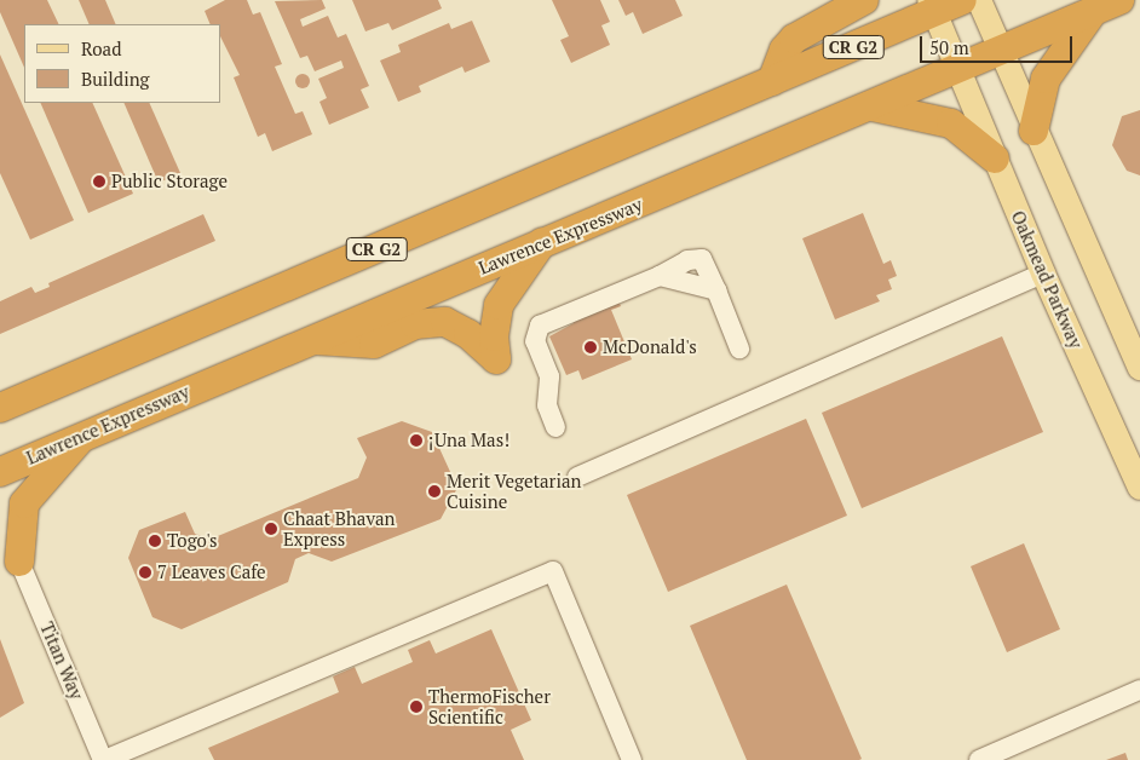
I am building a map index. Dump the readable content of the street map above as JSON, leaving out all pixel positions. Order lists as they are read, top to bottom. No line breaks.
{"streets":{"highway":["CR G2","Lawrence Expressway"],"main road":["Oakmead Parkway"],"street":["Titan Way"]},"crossings":[["CR G2","Oakmead Parkway"],["Lawrence Expressway","Oakmead Parkway"]],"places":["Public Storage","McDonald's","¡Una Mas!","Merit Vegetarian Cuisine","Chaat Bhavan Express","Togo's","7 Leaves Cafe","ThermoFischer Scientific"],"legend":["Road","Building"],"scale_bar":"50 m"}
